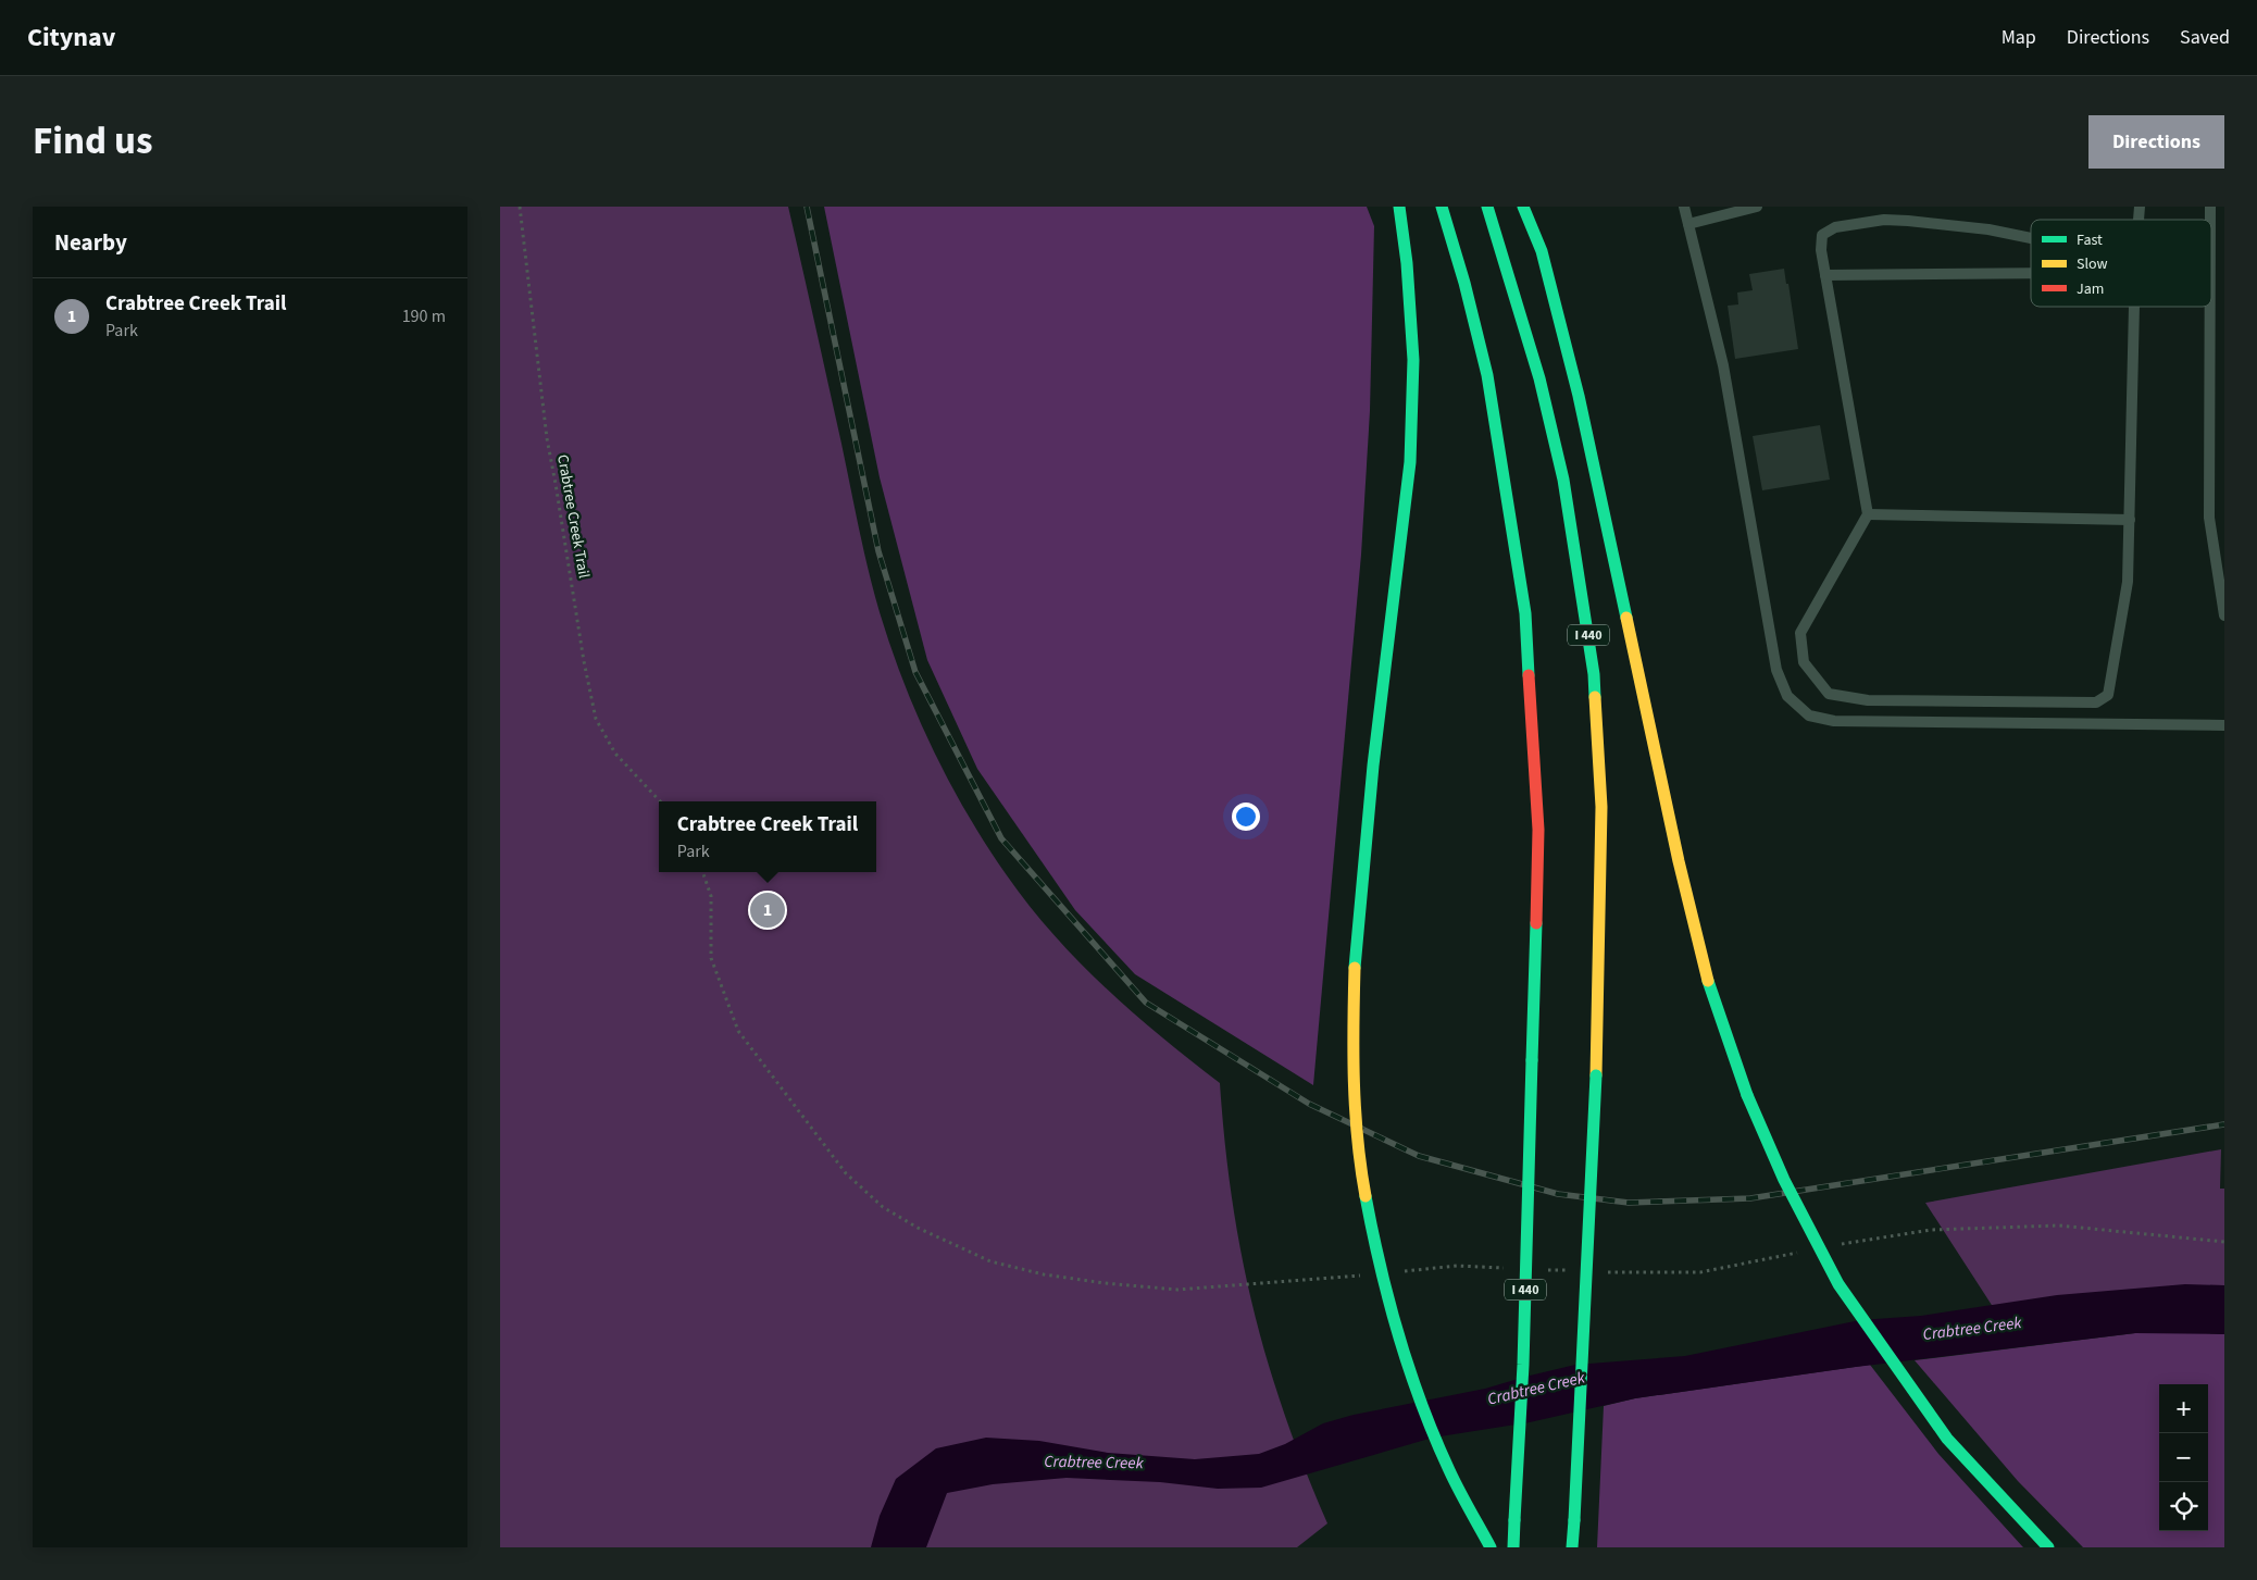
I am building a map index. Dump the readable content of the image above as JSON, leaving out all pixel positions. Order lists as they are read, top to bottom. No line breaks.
{"streets":{"highway":["I 440"],"path":["Crabtree Creek Trail"]},"water":["Crabtree Creek"],"legend":["Fast","Slow","Jam"],"page":{"header":"Citynav","nav":["Map","Directions","Saved"],"title":"Find us","buttons":"Directions","heading":"Nearby","list":[{"mark":"1","name":"Crabtree Creek Trail","note":"Park","value":"190 m"}],"popup":["Crabtree Creek Trail","Park"],"pins":"1","map_buttons":["+","−"]}}
